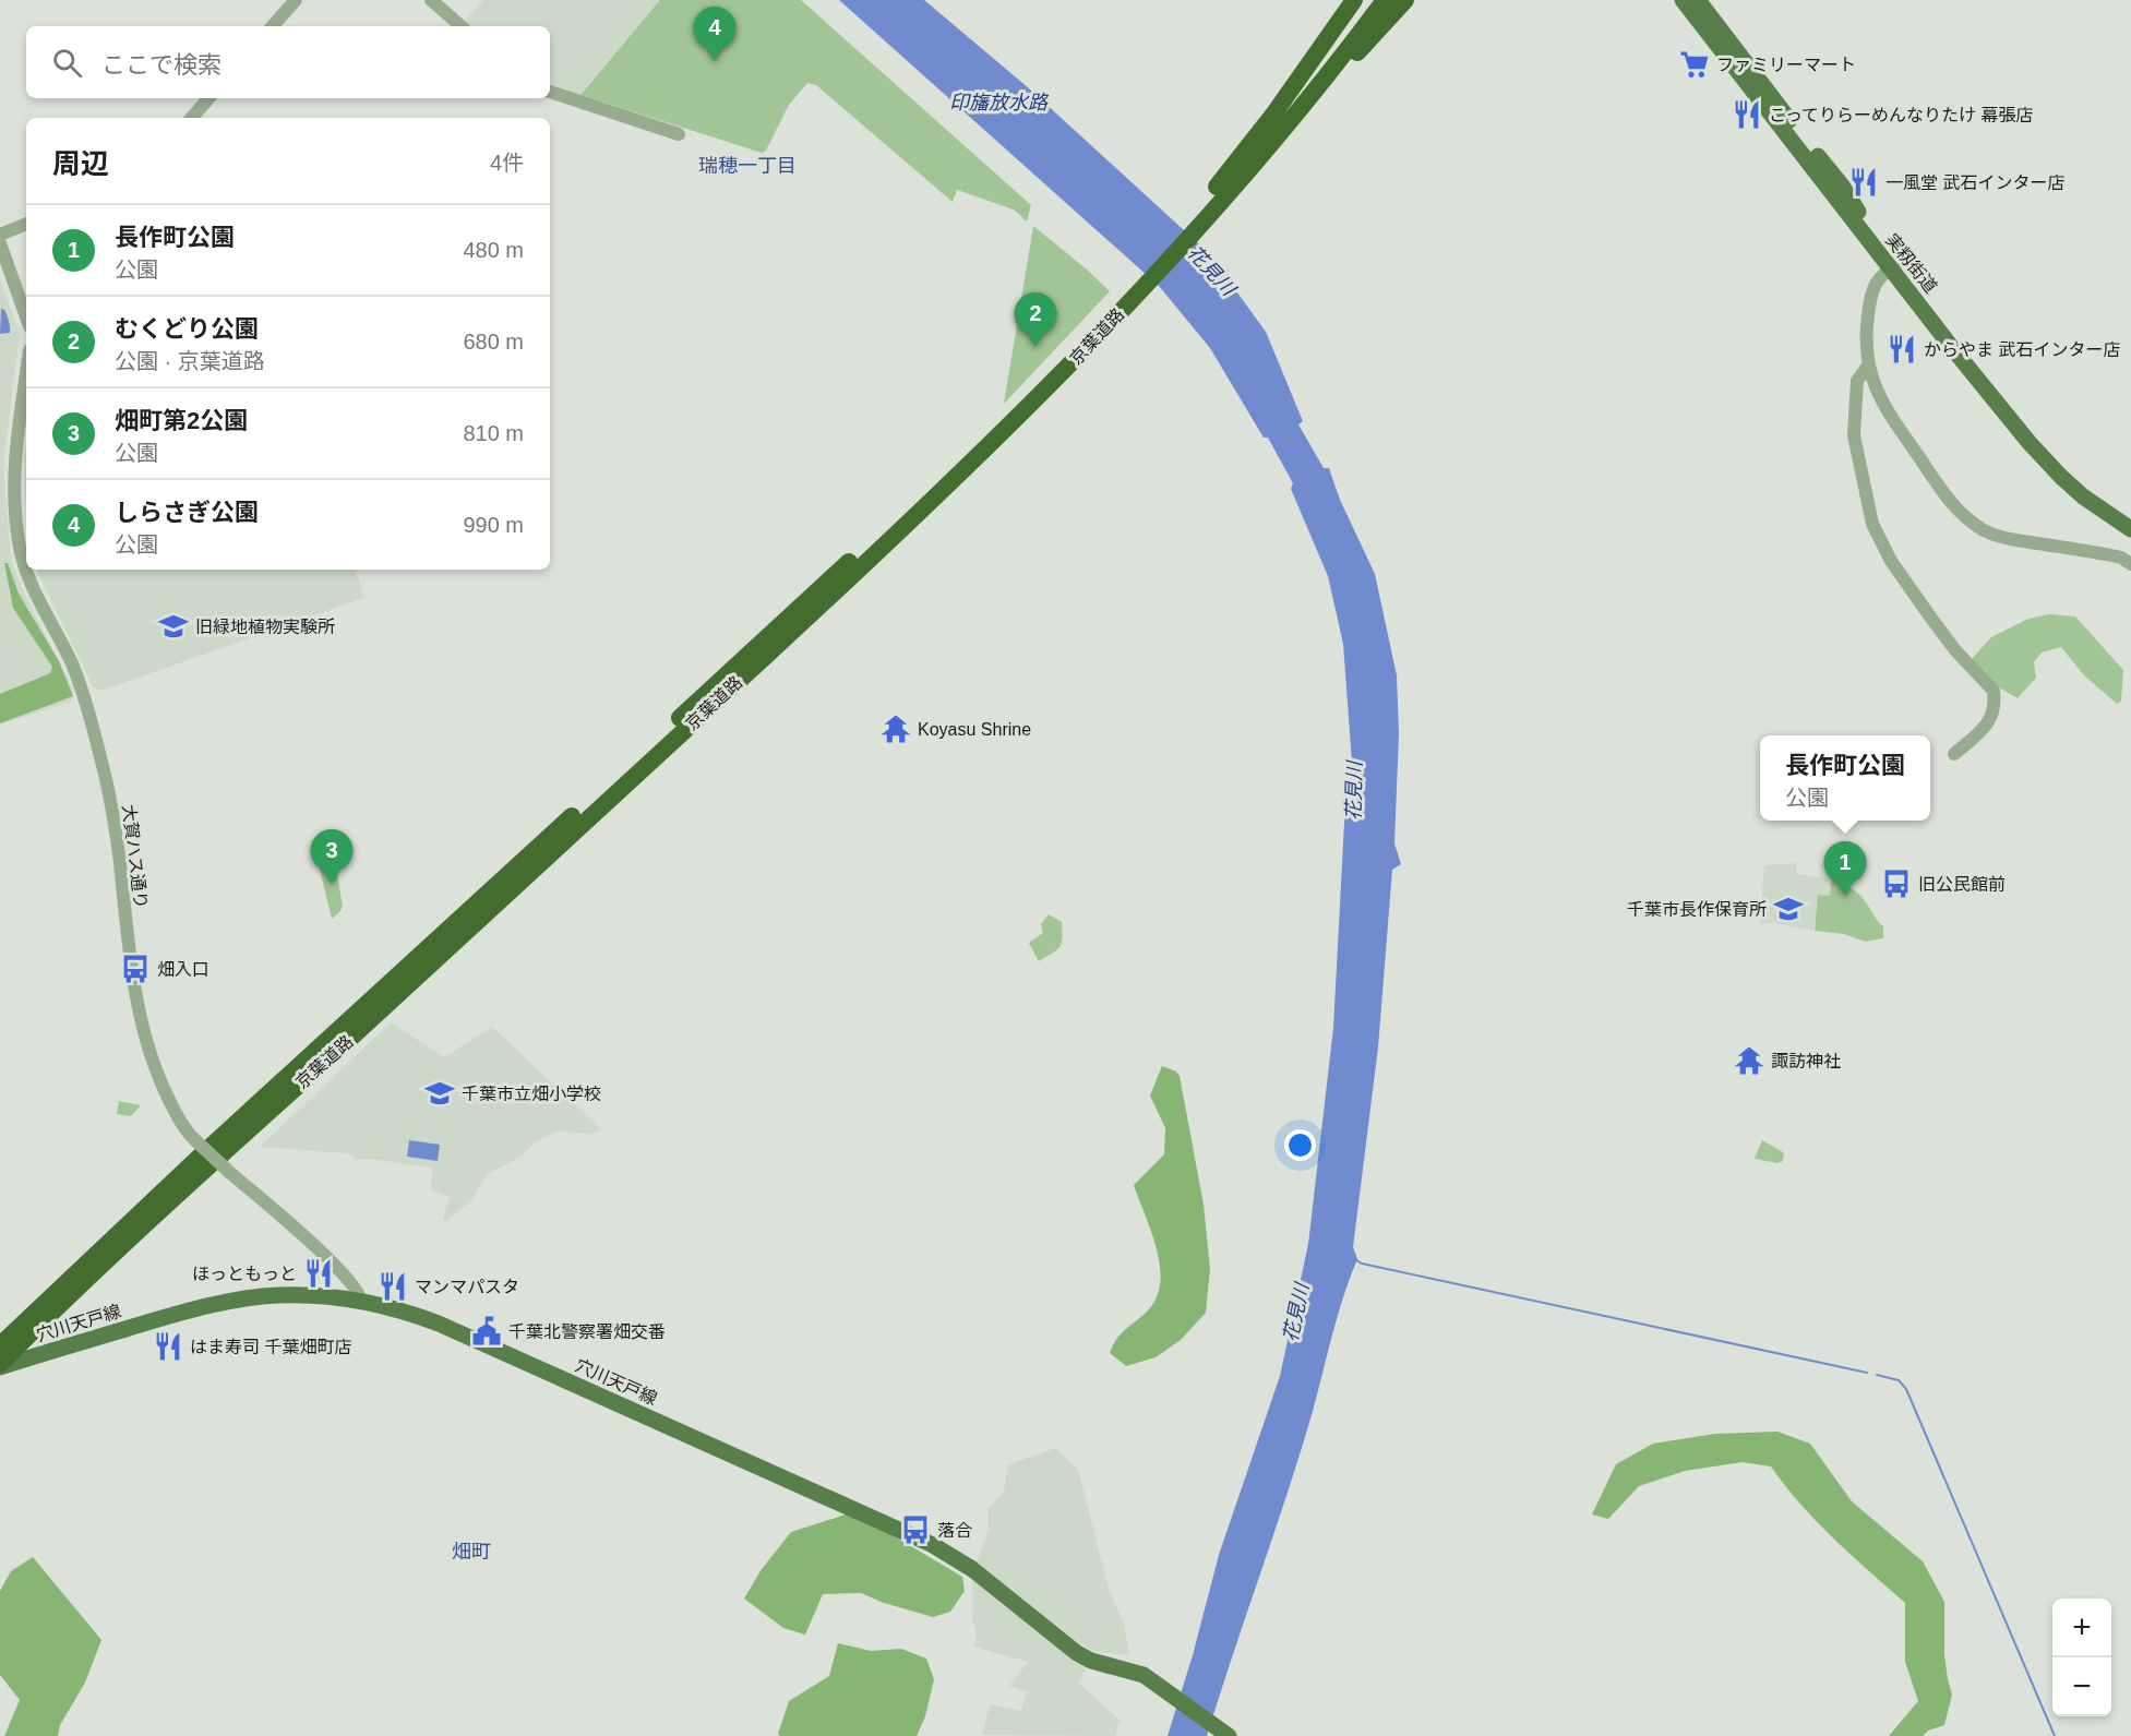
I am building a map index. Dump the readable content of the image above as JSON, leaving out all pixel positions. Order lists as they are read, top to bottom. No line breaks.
{"streets":{"highway":["京葉道路"],"main road":["実籾街道","穴川天戸線"],"street":["大賀ハス通り"]},"crossings":[["京葉道路","穴川天戸線"],["大賀ハス通り","穴川天戸線"]],"districts":["瑞穂一丁目","畑町"],"water":["印旛放水路","花見川"],"places":{"supermarket":["ファミリーマート"],"restaurant":["こってりらーめんなりたけ 幕張店","一風堂 武石インター店","からやま 武石インター店","ほっともっと","マンマパスタ","はま寿司 千葉畑町店"],"school or university":["旧緑地植物実験所","千葉市長作保育所","千葉市立畑小学校"],"temple":["Koyasu Shrine","諏訪神社"],"bus stop":["旧公民館前","畑入口","落合"],"public building":["千葉北警察署畑交番"]},"page":{"pins":["4","2","3","1"],"search":"ここで検索","heading":["周辺","4件"],"list":[{"mark":"1","name":"長作町公園","note":"公園","value":"480 m"},{"mark":"2","name":"むくどり公園","note":"公園 · 京葉道路","value":"680 m"},{"mark":"3","name":"畑町第2公園","note":"公園","value":"810 m"},{"mark":"4","name":"しらさぎ公園","note":"公園","value":"990 m"}],"popup":["長作町公園","公園"],"map_buttons":["+","−"]}}
